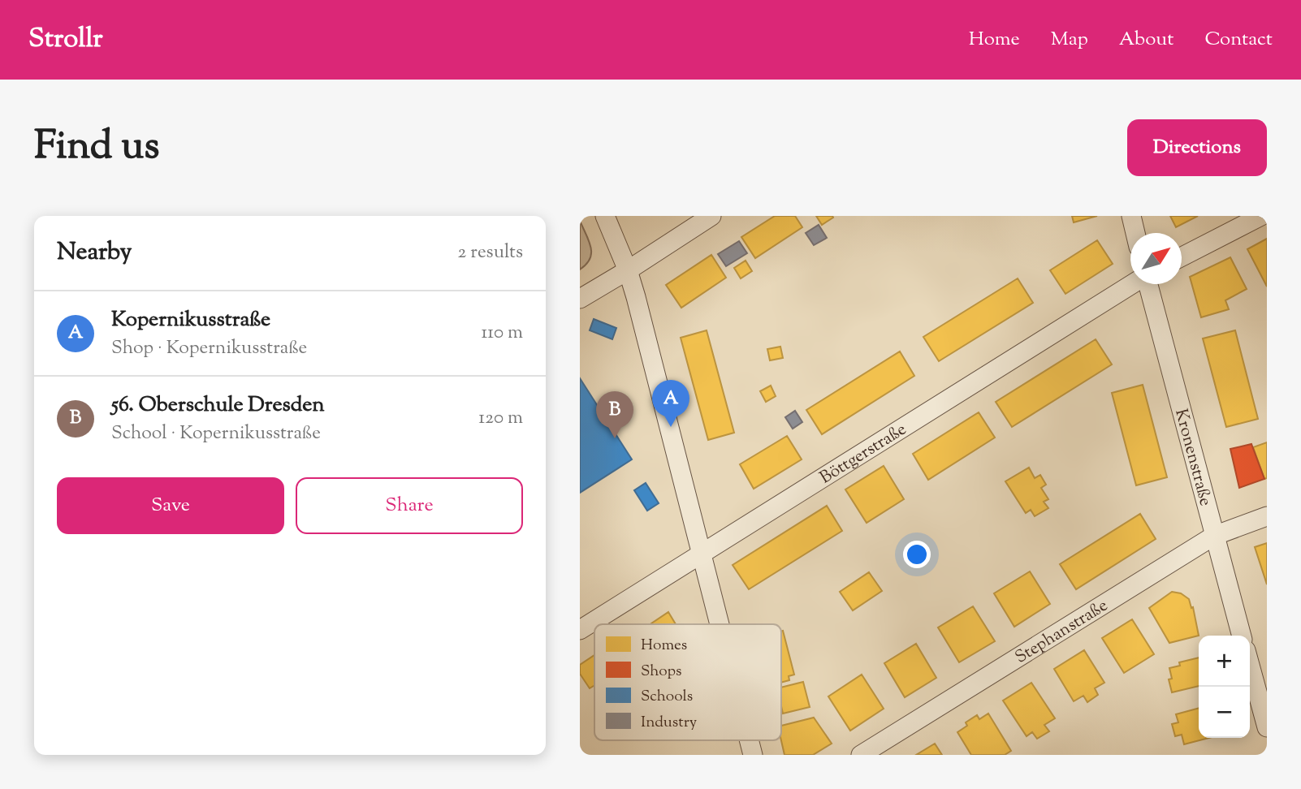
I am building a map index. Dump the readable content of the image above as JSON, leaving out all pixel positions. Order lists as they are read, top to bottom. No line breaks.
{"streets":{"street":["Böttgerstraße","Kronenstraße","Stephanstraße"]},"crossings":[["Kronenstraße","Stephanstraße"]],"legend":["Homes","Shops","Schools","Industry"],"north":"top right","page":{"header":"Strollr","nav":["Home","Map","About","Contact"],"title":"Find us","buttons":["Directions",["Save","Share"]],"heading":["Nearby","2 results"],"list":[{"mark":"A","name":"Kopernikusstraße","note":"Shop · Kopernikusstraße","value":"110 m"},{"mark":"B","name":"56. Oberschule Dresden","note":"School · Kopernikusstraße","value":"120 m"}],"pins":["A","B"],"map_buttons":["+","−"]}}
